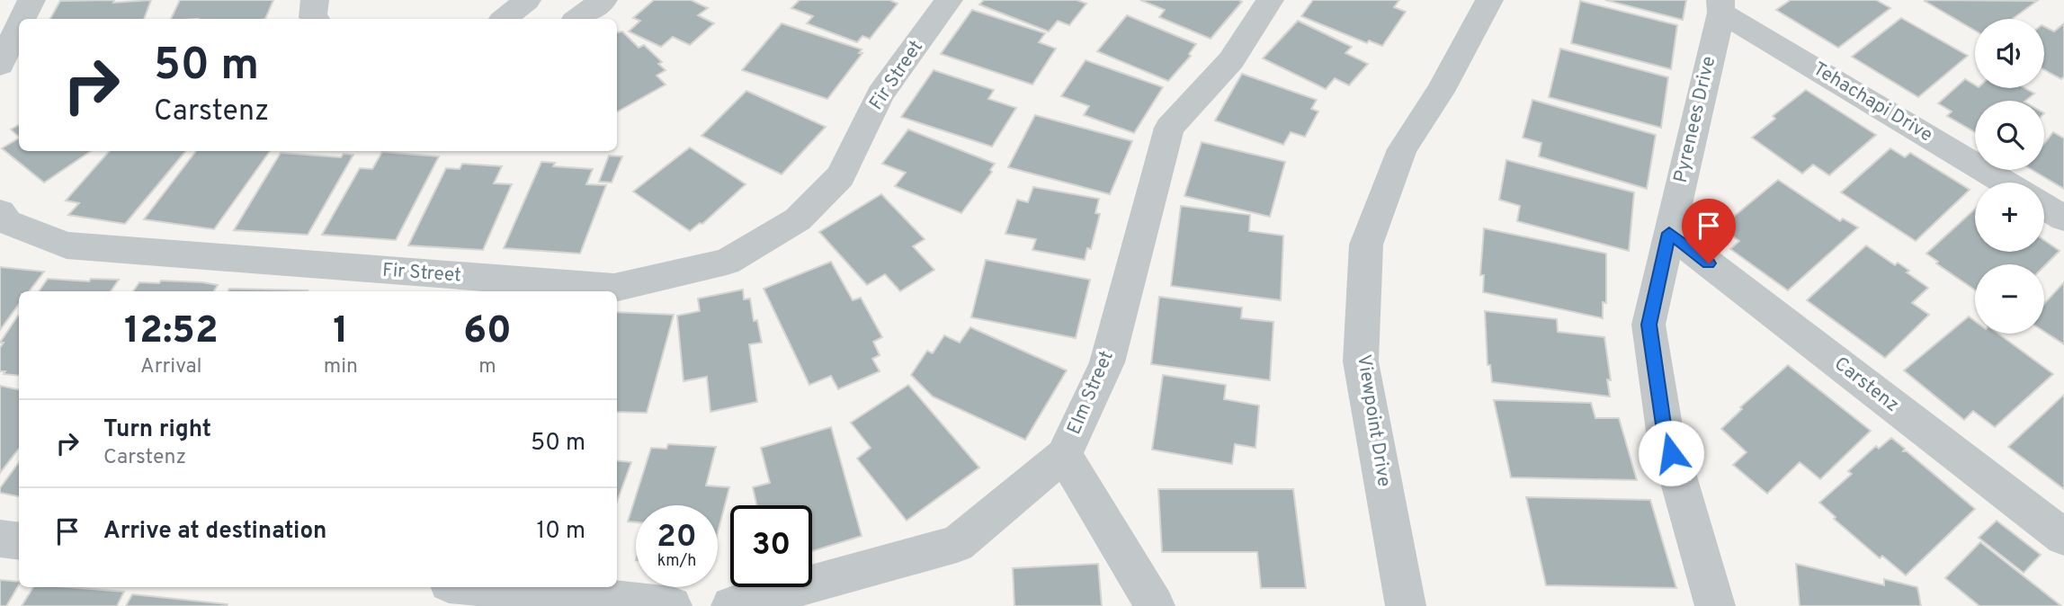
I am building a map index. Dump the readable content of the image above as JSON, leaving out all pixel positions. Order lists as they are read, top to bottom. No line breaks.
{"streets":{"street":["Fir Street","Tehachapi Drive","Pyrenees Drive","Carstenz","Elm Street","Viewpoint Drive"]},"crossings":[["Tehachapi Drive","Pyrenees Drive"],["Pyrenees Drive","Carstenz"]],"page":{"map_buttons":["+","−"],"turn":["50 m","Carstenz"],"eta":["12:52","Arrival","1","min","60","m"],"list":[{"name":"Turn right","note":"Carstenz","value":"50 m"},{"name":"Arrive at destination","value":"10 m"}],"speed":"20 km/h","limit":"30"}}
